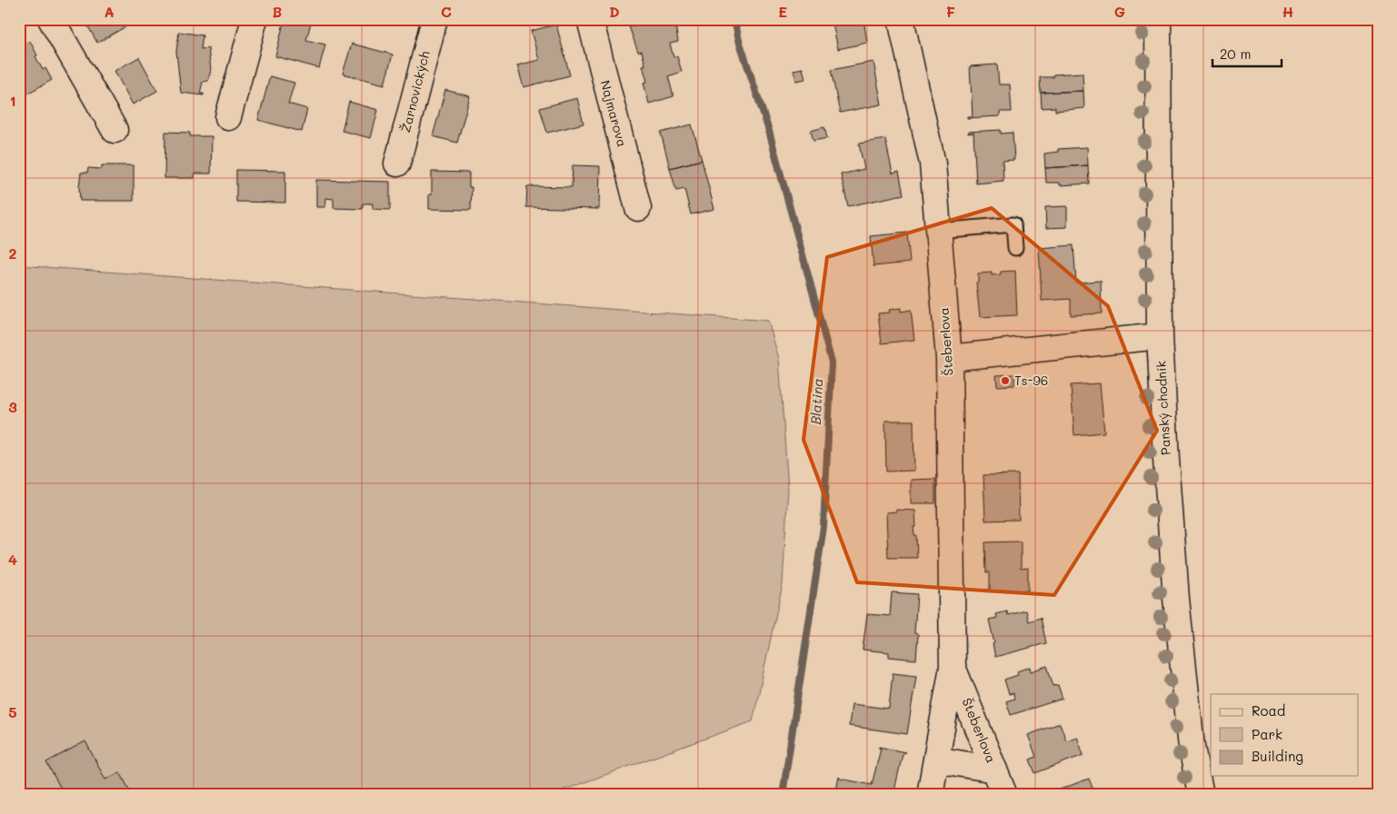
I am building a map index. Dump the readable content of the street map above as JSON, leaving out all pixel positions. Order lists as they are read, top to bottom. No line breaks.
{"streets":{"street":["Žarnovických","Najmarova","Šteberlova","Panský chodník"]},"water":["Blatina"],"places":["Ts-96"],"legend":["Road","Park","Building"],"scale_bar":"20 m","grid":{"columns":["A","B","C","D","E","F","G","H"],"rows":["1","2","3","4","5"]}}
